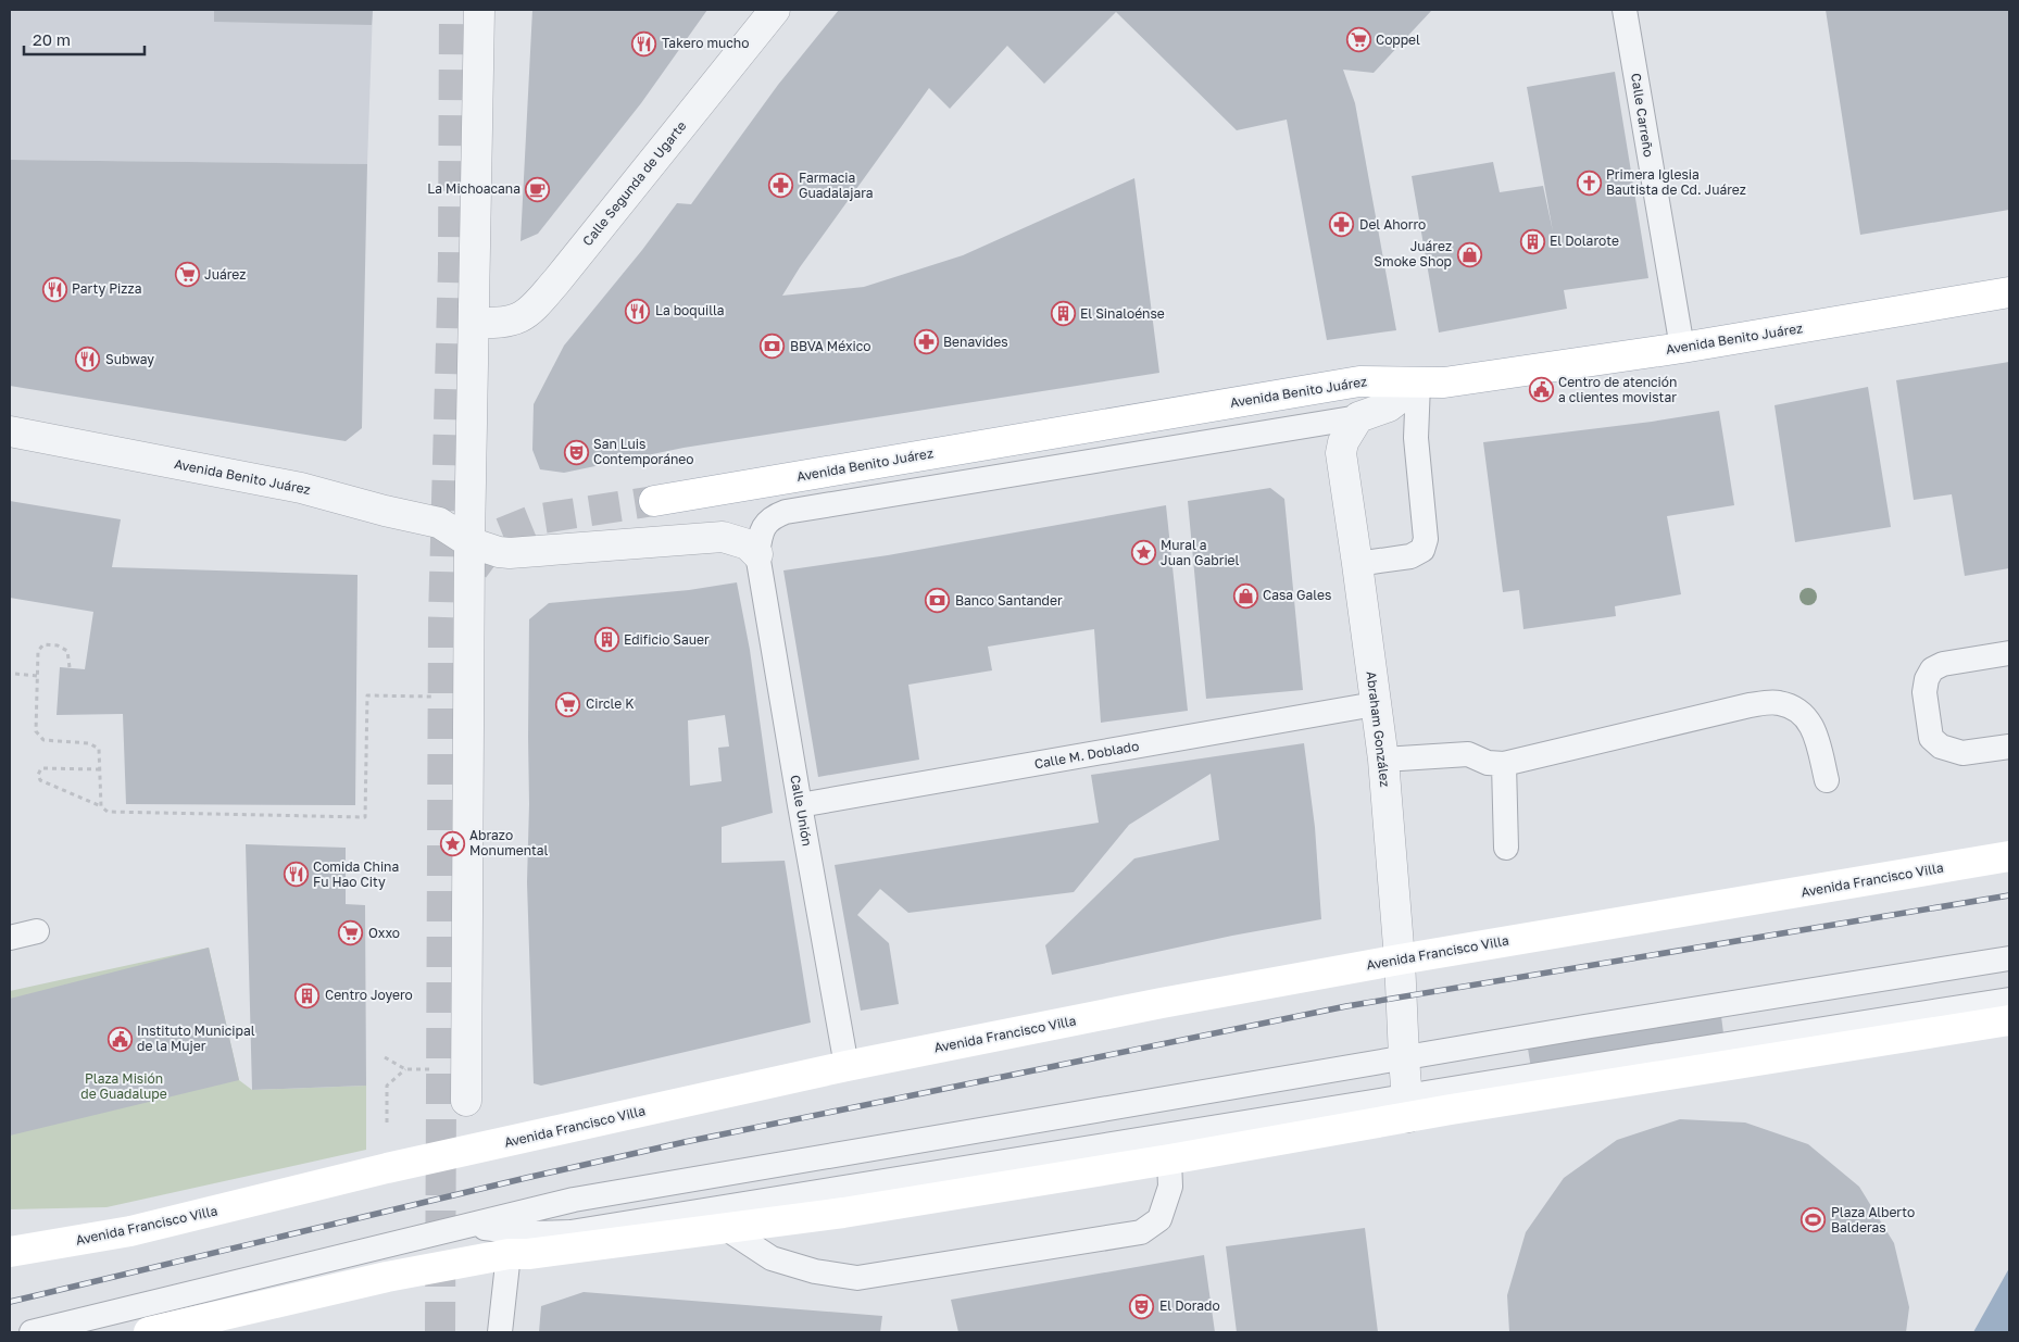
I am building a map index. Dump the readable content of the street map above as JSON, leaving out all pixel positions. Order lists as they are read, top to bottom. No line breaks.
{"streets":{"main road":["Avenida Benito Juárez","Avenida Francisco Villa"],"street":["Calle Segunda de Ugarte","Abraham González"],"lane":["Calle Carreño","Calle M. Doblado","Calle Unión"]},"crossings":[["Calle Carreño","Avenida Benito Juárez"],["Avenida Benito Juárez","Calle Unión"],["Abraham González","Calle M. Doblado"],["Abraham González","Avenida Francisco Villa"],["Calle M. Doblado","Calle Unión"],["Calle Unión","Avenida Francisco Villa"]],"parks":["Plaza Misión de Guadalupe"],"places":{"supermarket":["Coppel","Juárez","Circle K","Oxxo"],"restaurant":["Takero mucho","Party Pizza","La boquilla","Subway","Comida China Fu Hao City"],"church":["Primera Iglesia Bautista de Cd. Juárez"],"pharmacy":["Farmacia Guadalajara","Del Ahorro","Benavides"],"cafe":["La Michoacana"],"building":["El Dolarote","El Sinaloénse","Edificio Sauer","Centro Joyero"],"shop":["Juárez Smoke Shop","Casa Gales"],"bank":["BBVA México","Banco Santander"],"public building":["Centro de atención a clientes movistar","Instituto Municipal de la Mujer"],"theatre":["San Luis Contemporáneo","El Dorado"],"place":["Mural a Juan Gabriel","Abrazo Monumental"],"sports":["Plaza Alberto Balderas"]},"scale_bar":"20 m"}
